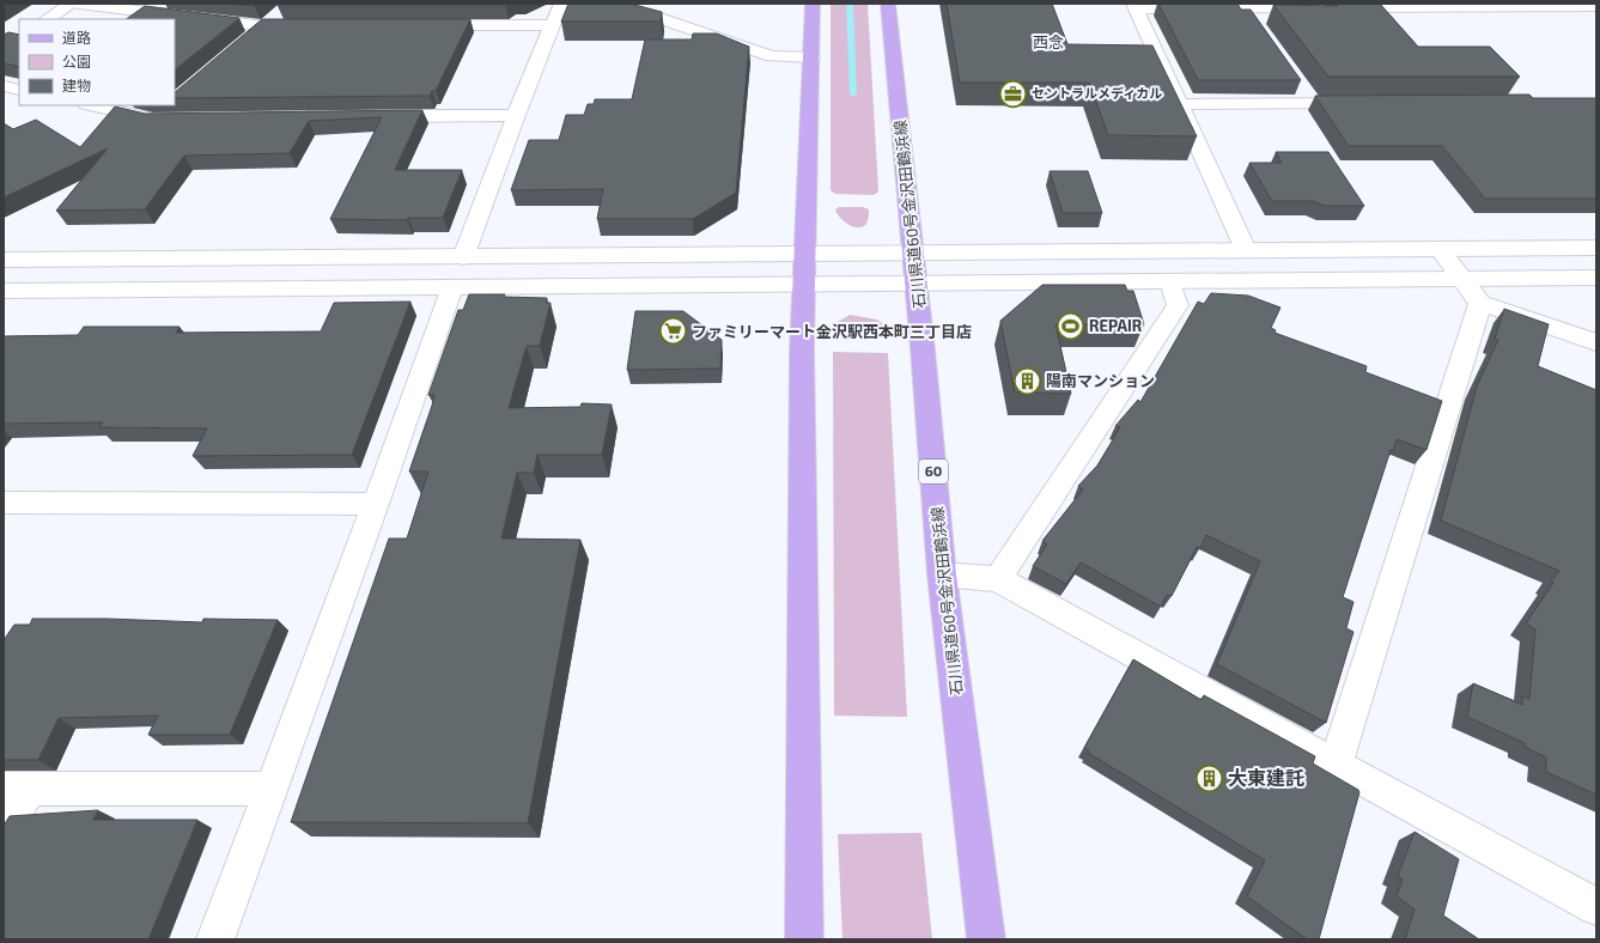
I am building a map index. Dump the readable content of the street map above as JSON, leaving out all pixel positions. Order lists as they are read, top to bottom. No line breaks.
{"streets":{"main road":["石川県道60号金沢田鶴浜線","60"]},"districts":["西念"],"places":{"office":["セントラルメディカル"],"sports":["REPAIR"],"supermarket":["ファミリーマート金沢駅西本町三丁目店"],"building":["陽南マンション","大東建託"]},"legend":["道路","公園","建物"]}
